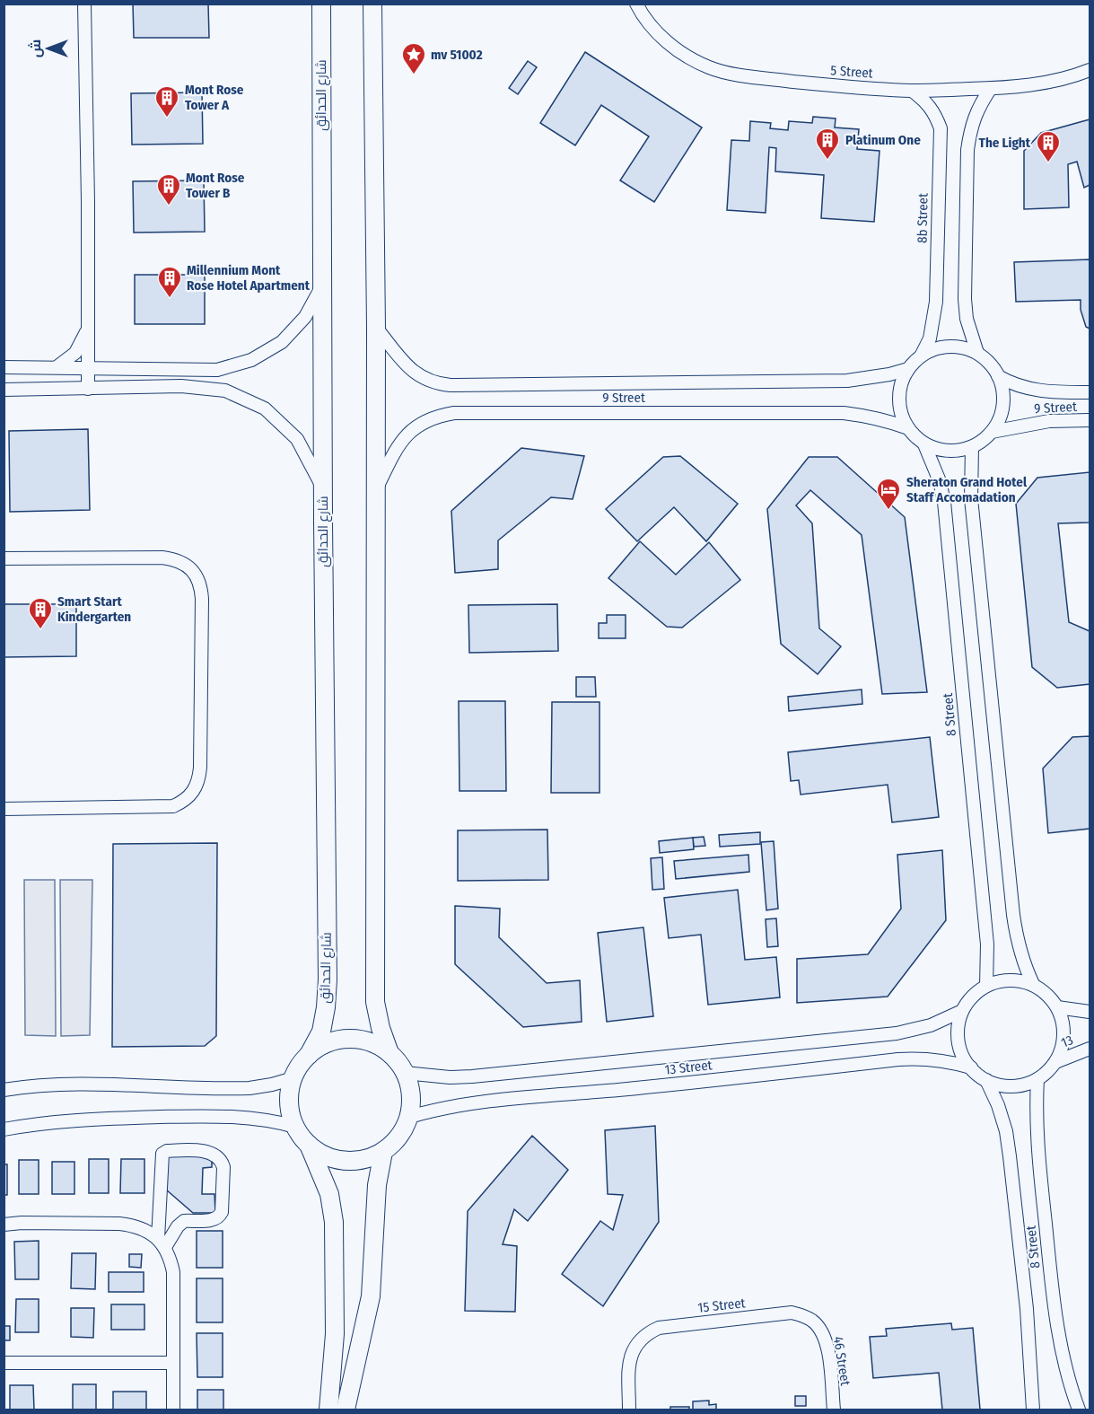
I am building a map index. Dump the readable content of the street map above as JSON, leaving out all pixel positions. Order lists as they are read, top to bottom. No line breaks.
{"streets":{"street":["5 Street","شارع الحدائق","8b Street","9 Street","8 Street","13","13 Street","15 Street","46 Street"]},"crossings":[["5 Street","8b Street"],["شارع الحدائق","13 Street"],["8b Street","9 Street"],["8b Street","8 Street"],["9 Street","8 Street"],["8 Street","13"],["8 Street","13 Street"],["13","13 Street"],["15 Street","46 Street"]],"places":{"place":["mv 51002"],"building":["Mont Rose Tower A","Platinum One","The Light","Mont Rose Tower B","Millennium Mont Rose Hotel Apartment","Smart Start Kindergarten"],"hotel":["Sheraton Grand Hotel Staff Accomadation"]},"north":"left"}
